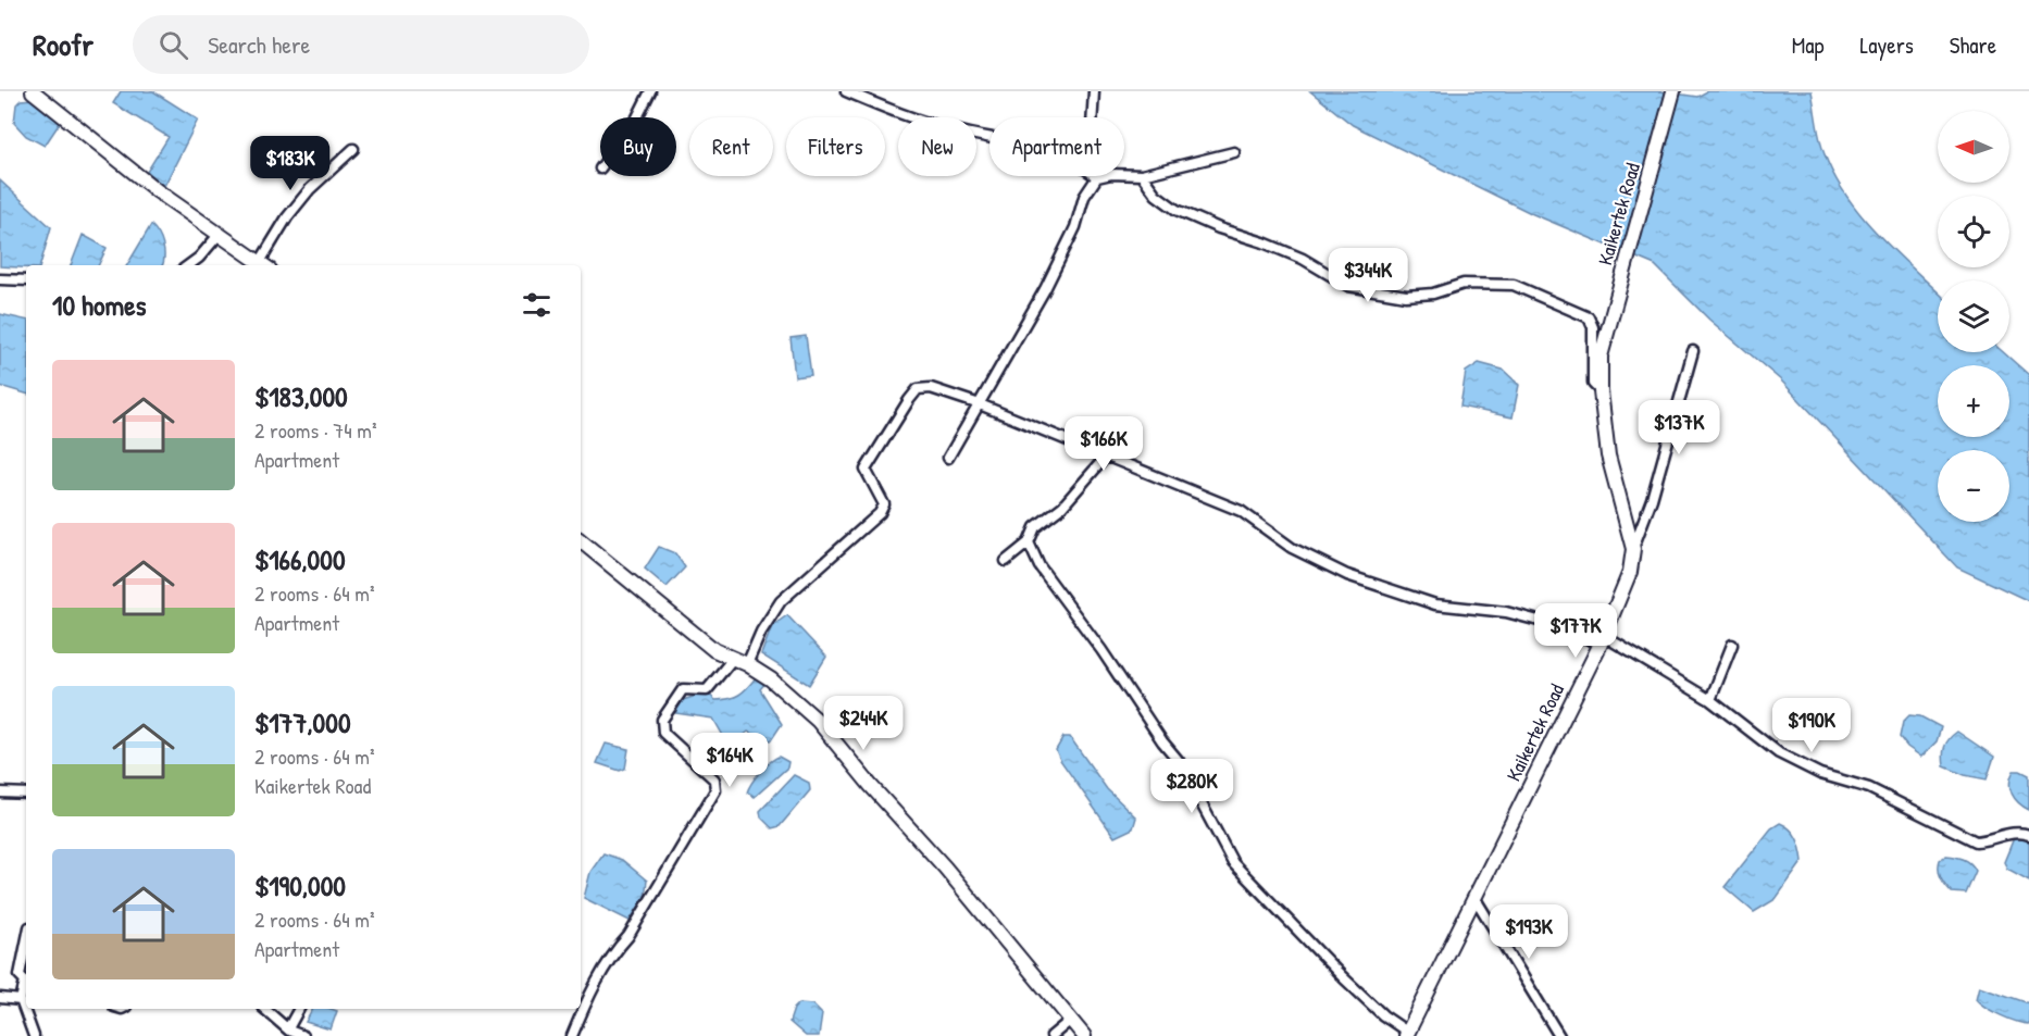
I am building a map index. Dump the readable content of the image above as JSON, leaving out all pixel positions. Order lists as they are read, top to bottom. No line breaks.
{"streets":{"main road":["Kaikertek Road"]},"north":"left","page":{"header":"Roofr","search":"Search here","nav":["Map","Layers","Share"],"map_buttons":["+","−"],"chip":["Buy","Rent","Filters","New","Apartment"],"price":["$183K","$344K","$137K","$166K","$177K","$244K","$190K","$164K","$280K","$193K"],"heading":"10 homes","list":[{"name":"$183,000","note":"2 rooms · 74 m² · Apartment"},{"name":"$166,000","note":"2 rooms · 64 m² · Apartment"},{"name":"$177,000","note":"2 rooms · 64 m² · Kaikertek Road"},{"name":"$190,000","note":"2 rooms · 64 m² · Apartment"}]}}
